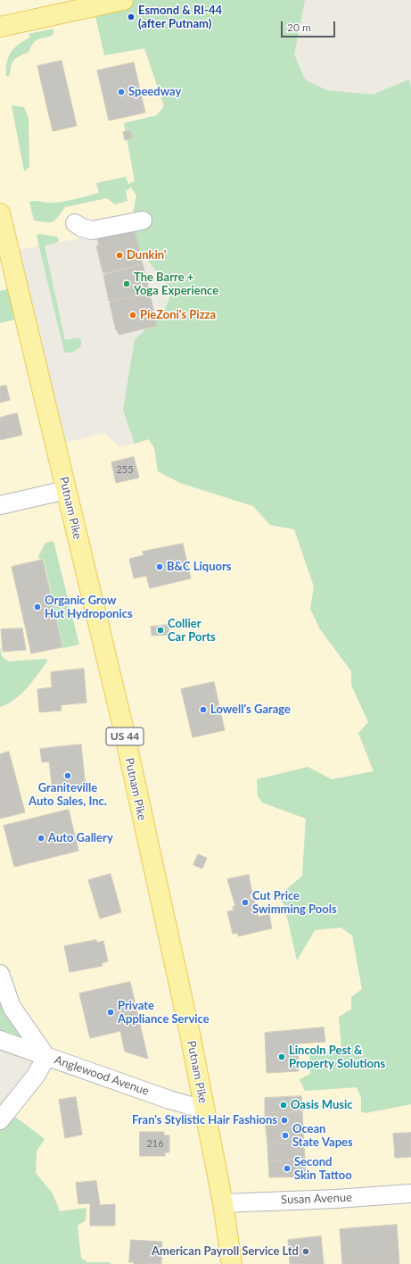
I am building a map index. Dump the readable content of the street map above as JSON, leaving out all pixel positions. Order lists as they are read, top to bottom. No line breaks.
{"streets":{"main road":["Putnam Pike","US 44"],"street":["Anglewood Avenue","Susan Avenue"]},"crossings":[["Putnam Pike","Anglewood Avenue"],["Putnam Pike","Susan Avenue"]],"places":["Esmond & RI-44 (after Putnam)","Speedway","Dunkin'","The Barre + Yoga Experience","PieZoni's Pizza","B&C Liquors","Organic Grow Hut Hydroponics","Collier Car Ports","Lowell's Garage","Graniteville Auto Sales, Inc.","Auto Gallery","Cut Price Swimming Pools","Private Appliance Service","Lincoln Pest & Property Solutions","Oasis Music","Fran's Stylistic Hair Fashions","Ocean State Vapes","Second Skin Tattoo","American Payroll Service Ltd"],"house_numbers":["255","216"],"scale_bar":"20 m"}
